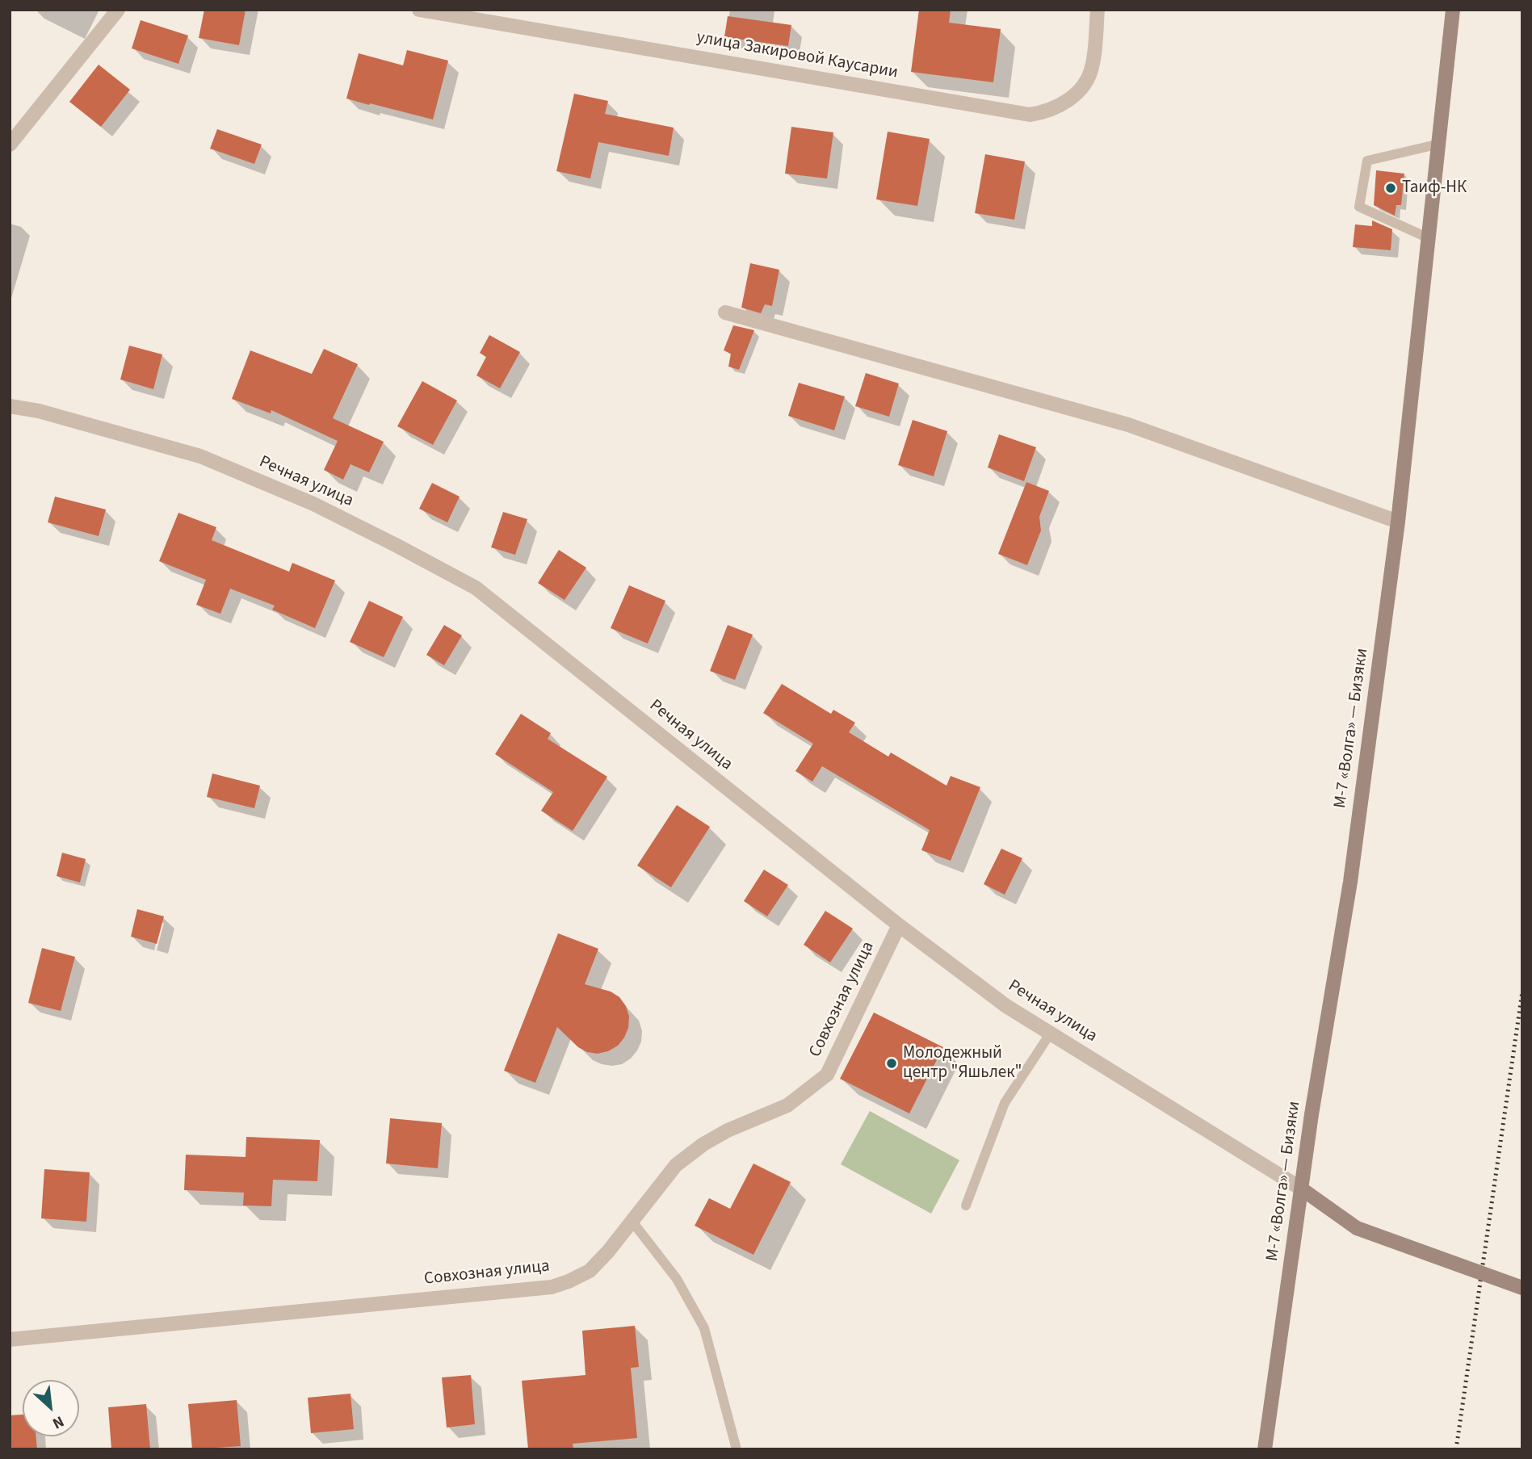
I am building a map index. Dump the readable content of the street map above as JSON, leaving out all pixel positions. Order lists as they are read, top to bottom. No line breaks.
{"streets":{"main road":["М-7 «Волга» — Бизяки"],"street":["улица Закировой Каусарии","Речная улица","Совхозная улица"]},"crossings":[["Речная улица","М-7 «Волга» — Бизяки"],["Речная улица","Совхозная улица"]],"places":["Таиф-НК","Молодежный центр \"Яшьлек\""],"north":"bottom right"}
